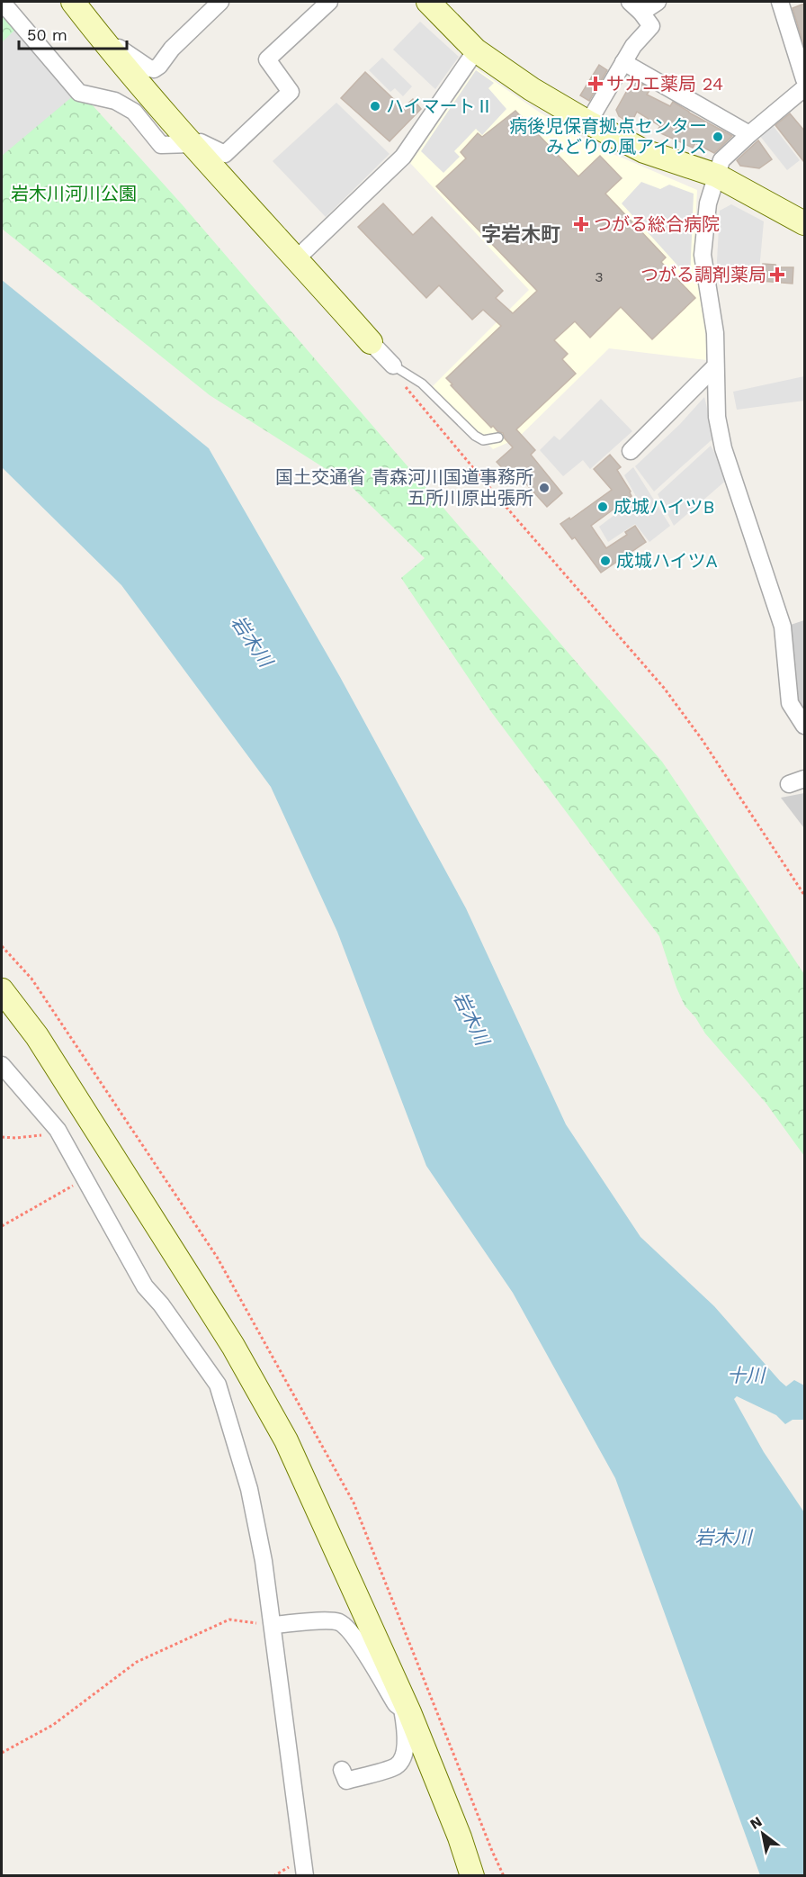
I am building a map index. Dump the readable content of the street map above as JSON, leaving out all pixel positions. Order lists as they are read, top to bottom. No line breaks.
{"districts":["字岩木町"],"water":["岩木川","十川"],"parks":["岩木川河川公園"],"places":{"health":["サカエ薬局 24","つがる総合病院","つがる調剤薬局"],"other":["ハイマートⅡ","病後児保育拠点センター みどりの風アイリス","国土交通省 青森河川国道事務所 五所川原出張所","成城ハイツB","成城ハイツA"]},"house_numbers":["3"],"scale_bar":"50 m","north":"top left"}
